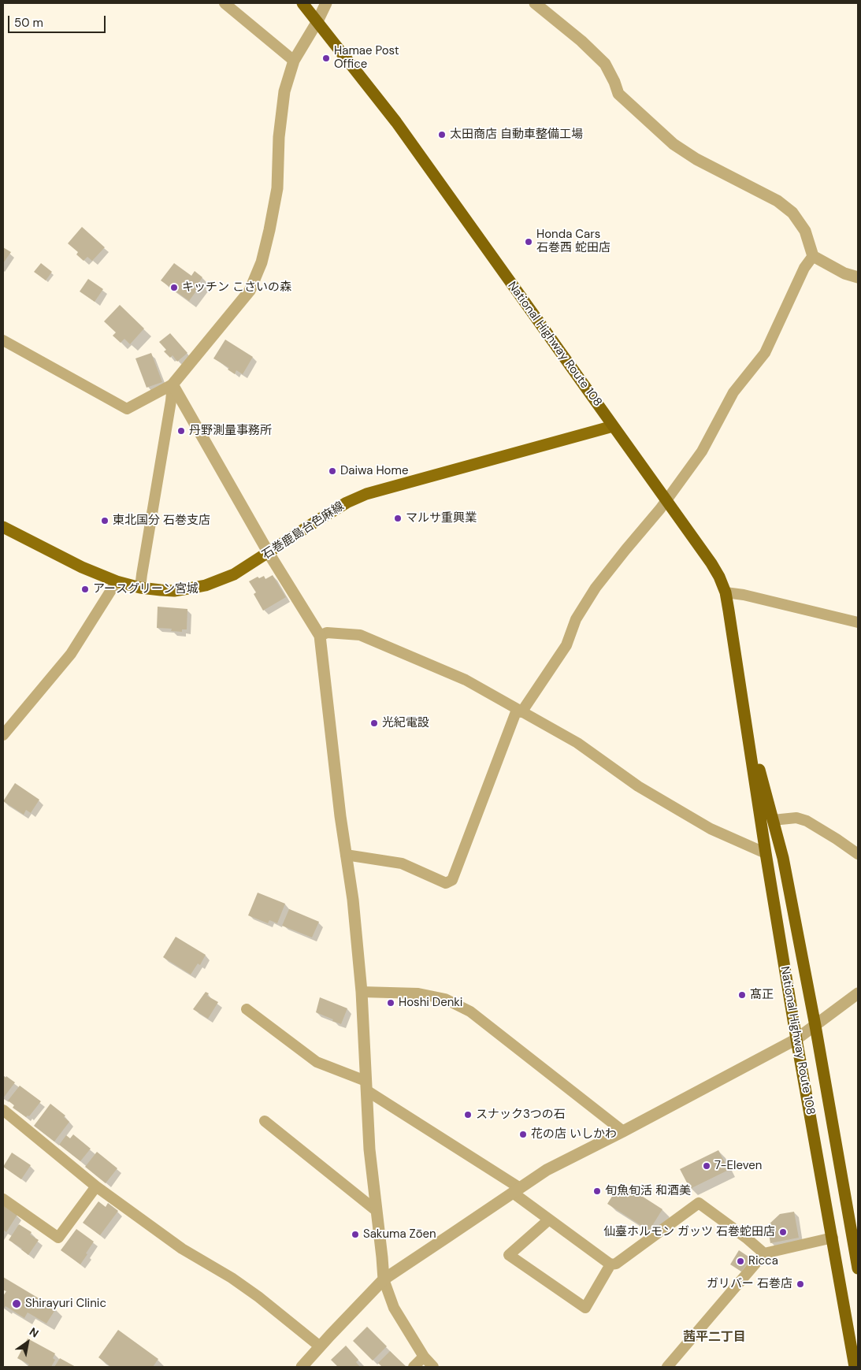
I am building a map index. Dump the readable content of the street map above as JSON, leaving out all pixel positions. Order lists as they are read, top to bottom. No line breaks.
{"streets":{"highway":["National Highway Route 108"],"main road":["石巻鹿島台色麻線"]},"crossings":[["National Highway Route 108","石巻鹿島台色麻線"]],"districts":["茜平二丁目"],"places":["Hamae Post Office","太田商店 自動車整備工場","Honda Cars 石巻西 蛇田店","キッチン こさいの森","丹野測量事務所","Daiwa Home","マルサ重興業","東北国分 石巻支店","アースグリーン宮城","光紀電設","髙正","Hoshi Denki","スナック3つの石","花の店 いしかわ","7-Eleven","旬魚旬活 和酒美","仙臺ホルモン ガッツ 石巻蛇田店","Sakuma Zōen","Ricca","ガリバー 石巻店","Shirayuri Clinic"],"scale_bar":"50 m","north":"top right"}
